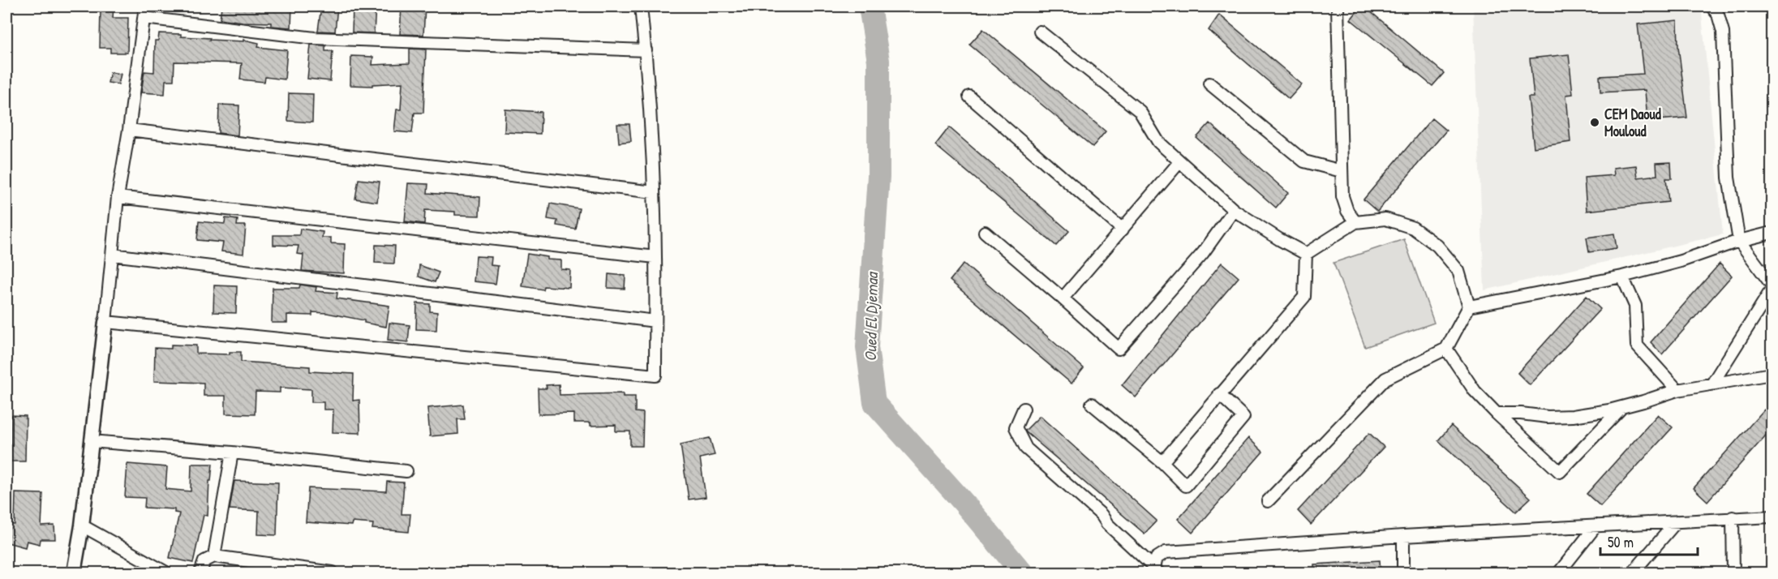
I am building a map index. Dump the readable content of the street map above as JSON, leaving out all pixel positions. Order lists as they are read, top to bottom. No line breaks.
{"water":["Oued El Djemaa"],"places":["CEM Daoud Mouloud"],"scale_bar":"50 m"}
